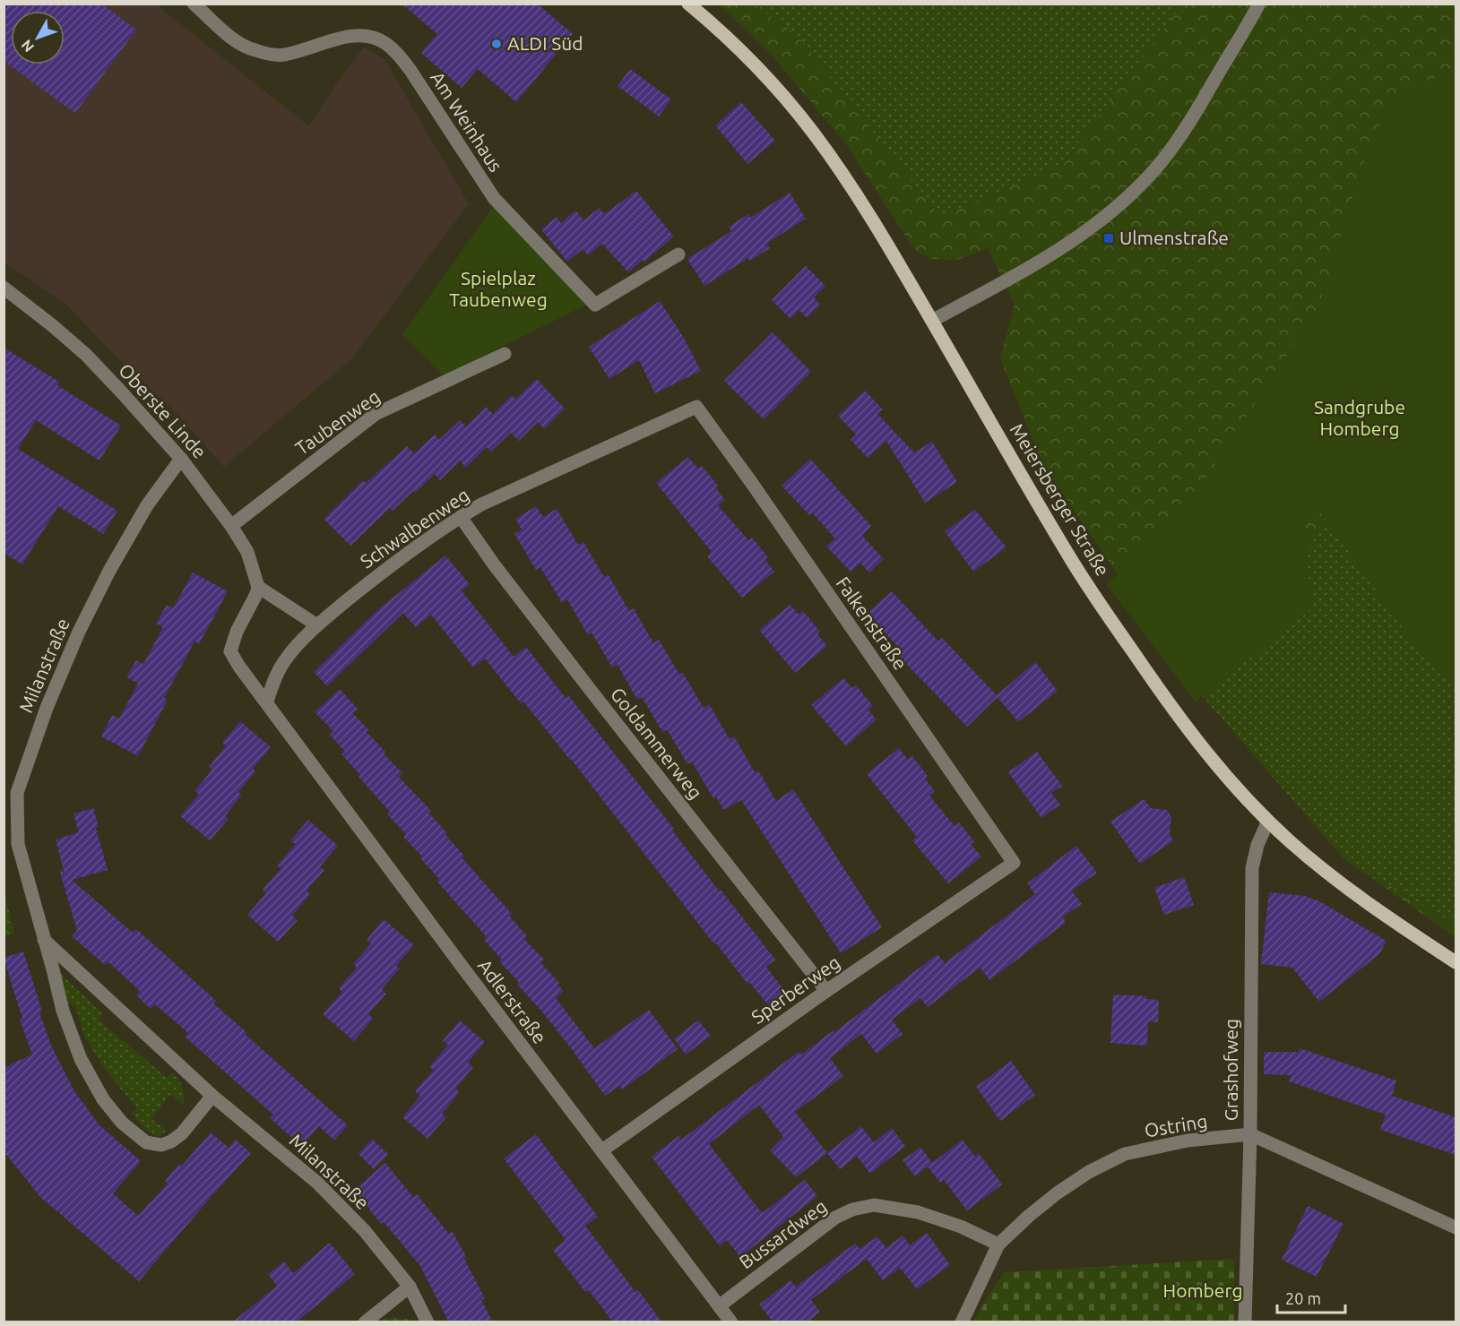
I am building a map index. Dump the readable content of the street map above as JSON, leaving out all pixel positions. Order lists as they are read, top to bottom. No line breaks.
{"streets":{"main road":["Meiersberger Straße"],"street":["Am Weinhaus","Oberste Linde","Taubenweg","Schwalbenweg","Falkenstraße","Milanstraße","Goldammerweg","Sperberweg","Adlerstraße","Grashofweg","Ostring","Bussardweg"]},"crossings":[["Oberste Linde","Taubenweg"],["Oberste Linde","Milanstraße"],["Oberste Linde","Adlerstraße"],["Meiersberger Straße","Grashofweg"],["Schwalbenweg","Falkenstraße"],["Schwalbenweg","Goldammerweg"],["Falkenstraße","Sperberweg"],["Goldammerweg","Sperberweg"],["Sperberweg","Adlerstraße"],["Adlerstraße","Bussardweg"],["Grashofweg","Ostring"],["Ostring","Bussardweg"]],"parks":["Spielplaz Taubenweg","Sandgrube Homberg","Homberg"],"places":{"other":["ALDI Süd"],"transit":["Ulmenstraße"]},"scale_bar":"20 m","north":"bottom left"}
